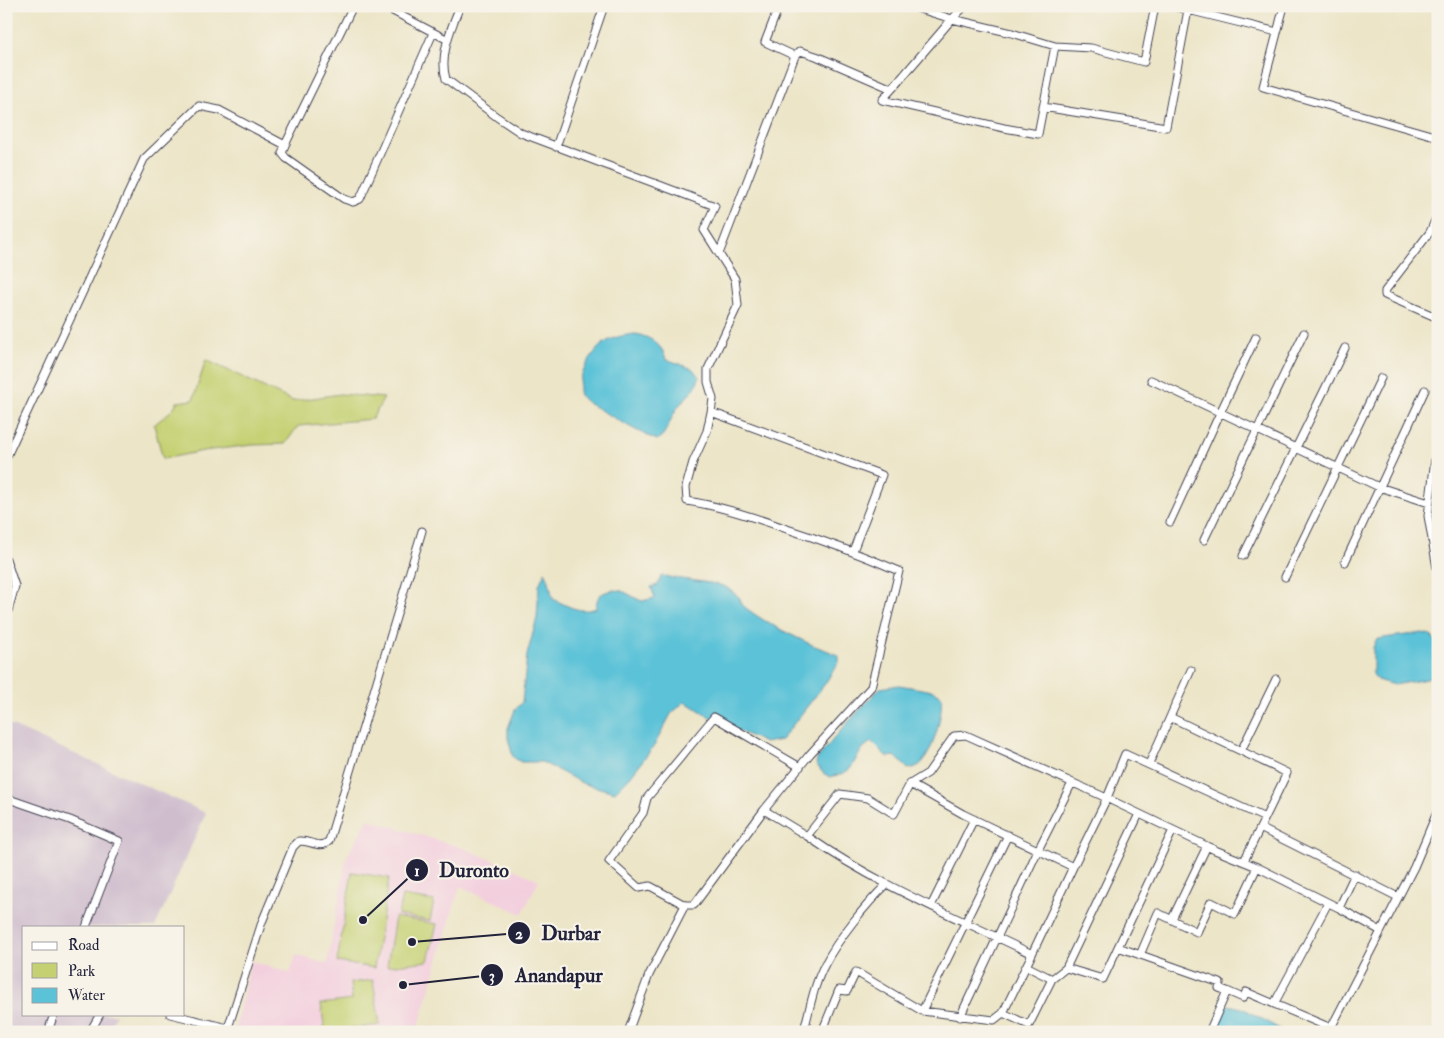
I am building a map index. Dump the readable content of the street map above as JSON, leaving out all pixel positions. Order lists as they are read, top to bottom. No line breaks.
{"places":["Duronto","Durbar","Anandapur"],"legend":["Road","Park","Water"]}
